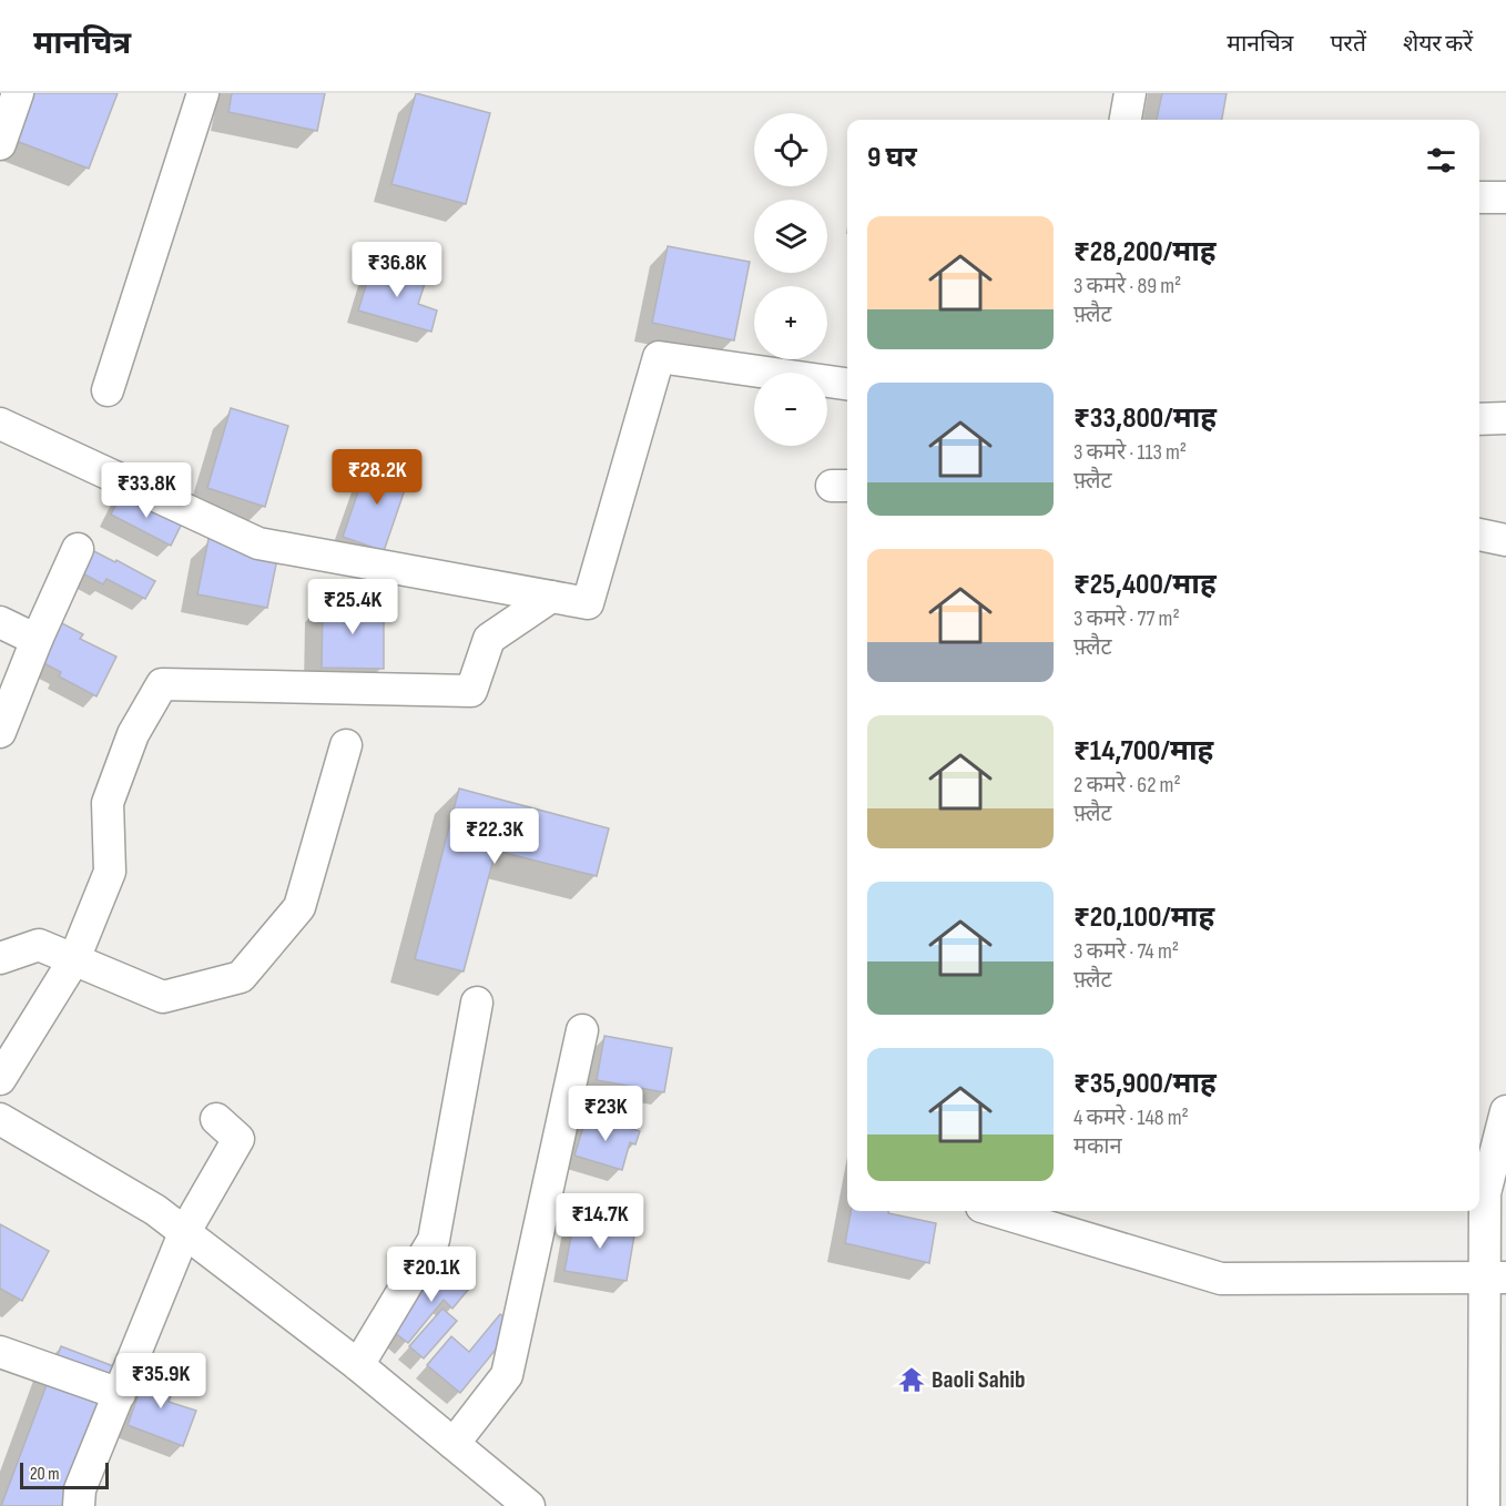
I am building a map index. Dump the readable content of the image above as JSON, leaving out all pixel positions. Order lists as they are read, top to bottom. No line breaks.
{"places":{"temple":["Baoli Sahib"]},"scale_bar":"20 m","page":{"header":"मानचित्र","nav":["मानचित्र","परतें","शेयर करें"],"map_buttons":["+","−"],"heading":"9 घर","list":[{"name":"₹28,200/माह","note":"3 कमरे · 89 m² · फ़्लैट"},{"name":"₹33,800/माह","note":"3 कमरे · 113 m² · फ़्लैट"},{"name":"₹25,400/माह","note":"3 कमरे · 77 m² · फ़्लैट"},{"name":"₹14,700/माह","note":"2 कमरे · 62 m² · फ़्लैट"},{"name":"₹20,100/माह","note":"3 कमरे · 74 m² · फ़्लैट"},{"name":"₹35,900/माह","note":"4 कमरे · 148 m² · मकान"}],"price":["₹36.8K","₹28.2K","₹33.8K","₹25.4K","₹22.3K","₹23K","₹14.7K","₹20.1K","₹35.9K"],"scale":"20 m"}}
